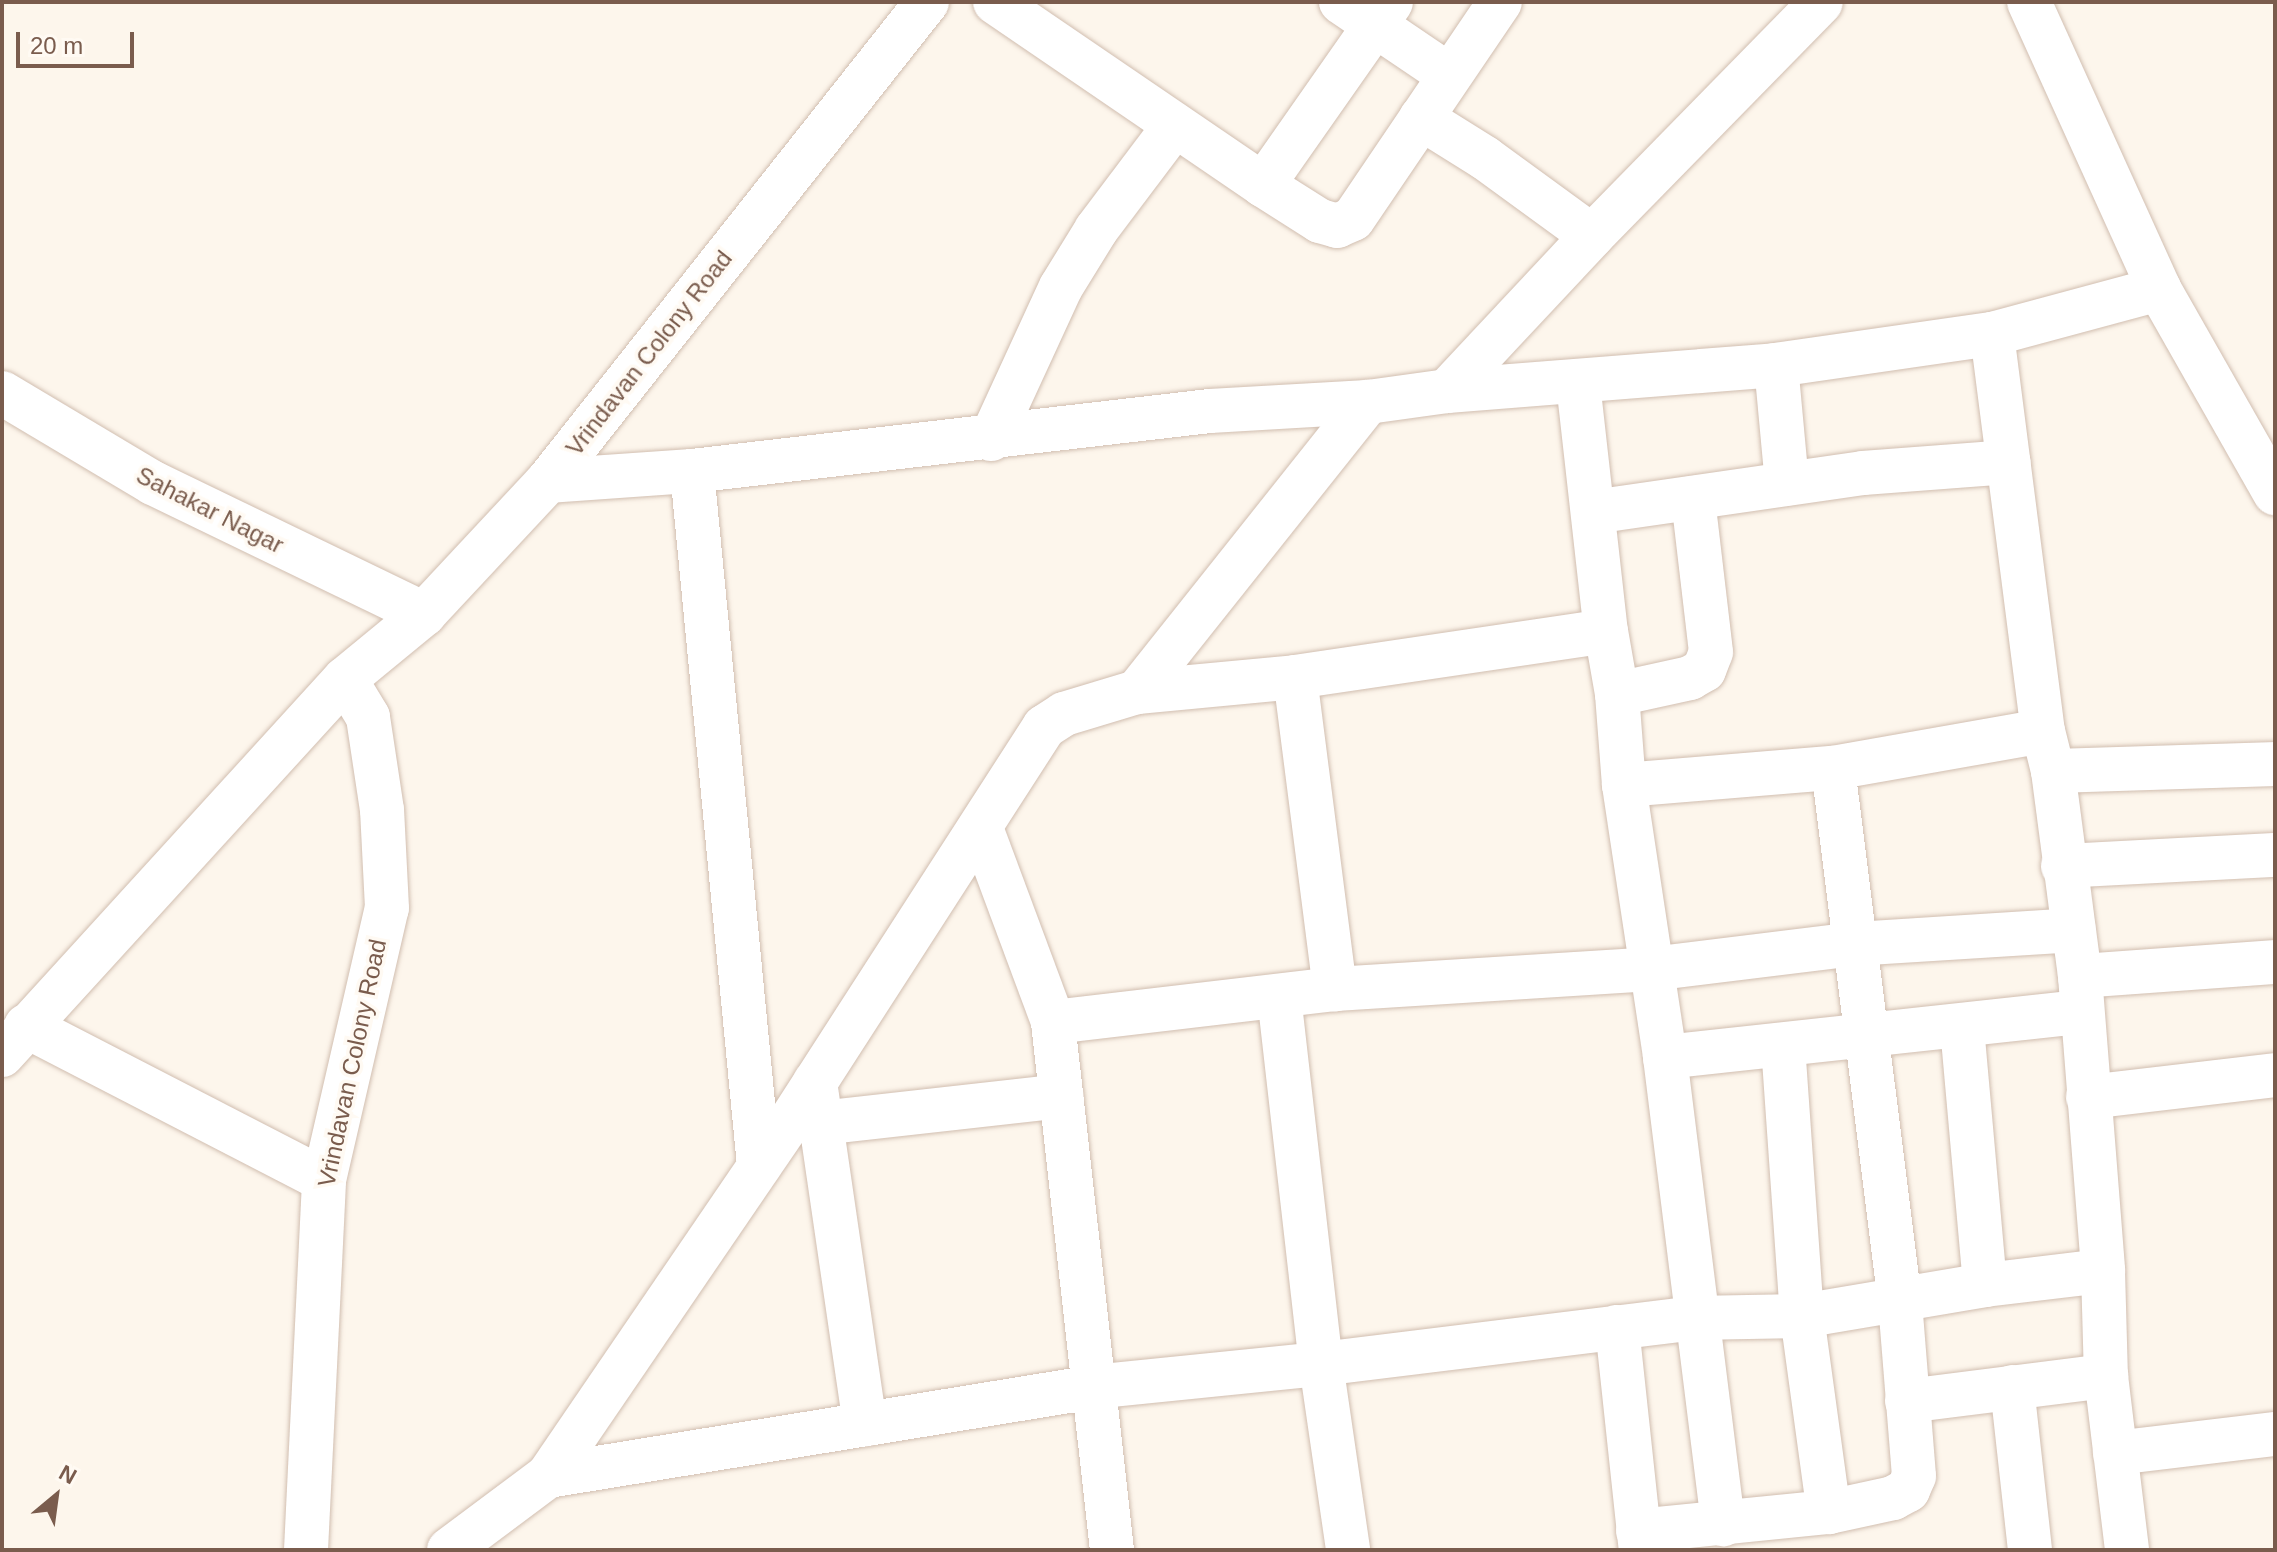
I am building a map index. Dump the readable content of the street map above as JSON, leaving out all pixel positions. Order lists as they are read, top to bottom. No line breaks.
{"streets":{"street":["Vrindavan Colony Road","Sahakar Nagar"]},"crossings":[["Vrindavan Colony Road","Sahakar Nagar"]],"scale_bar":"20 m","north":"top right"}
